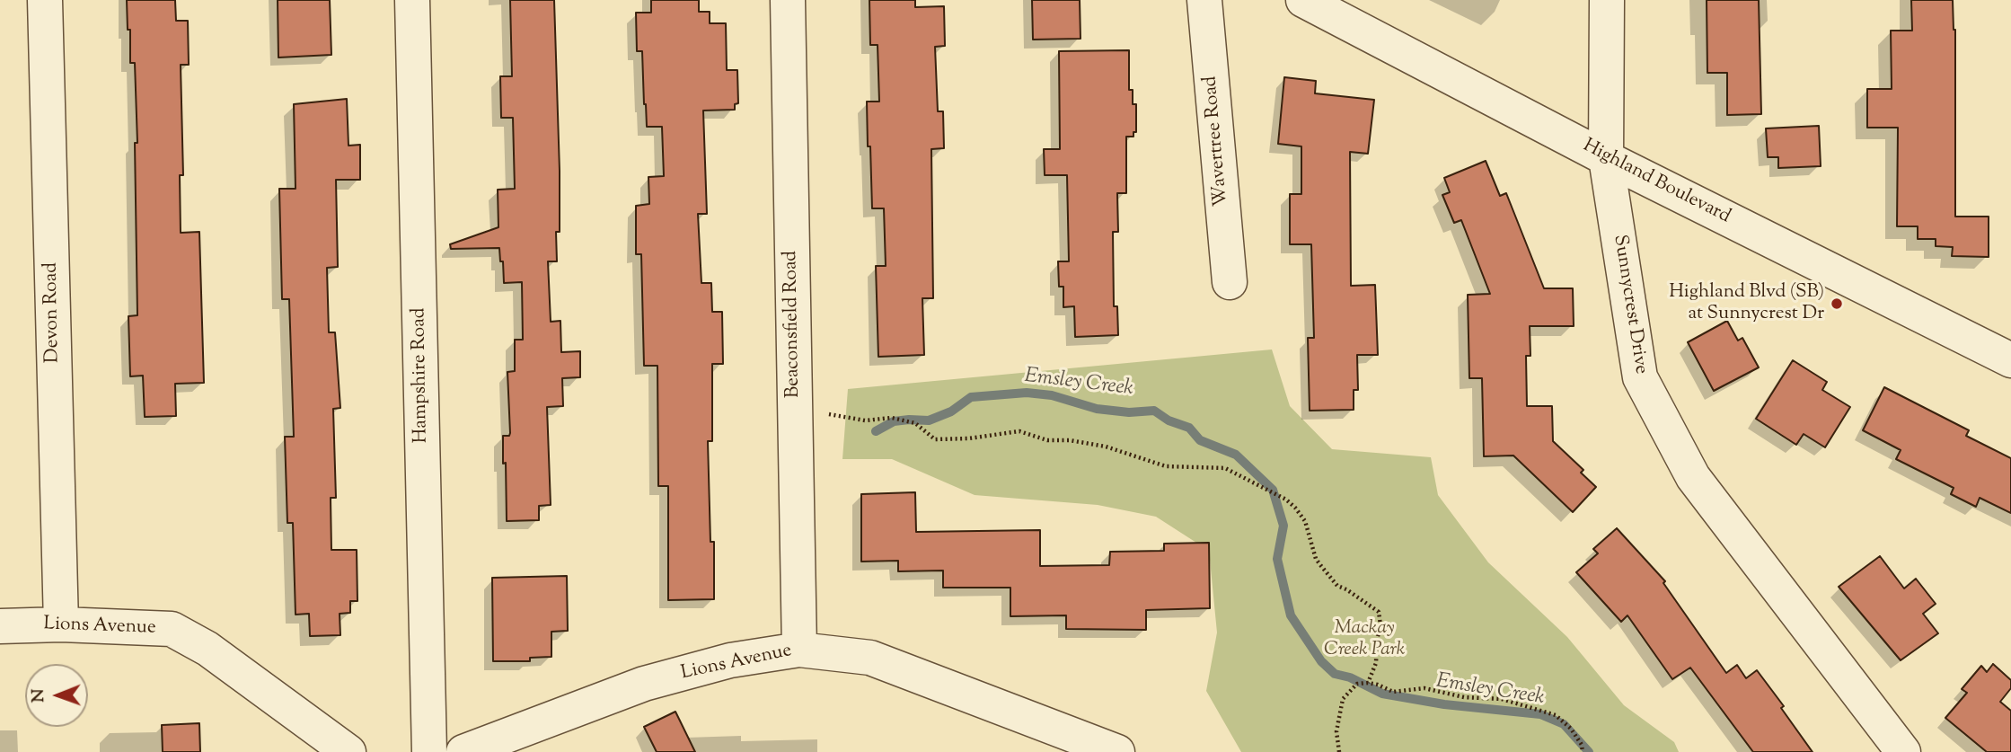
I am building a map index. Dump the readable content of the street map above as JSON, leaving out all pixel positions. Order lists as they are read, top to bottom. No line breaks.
{"streets":{"street":["Wavertree Road","Highland Boulevard","Sunnycrest Drive","Devon Road","Beaconsfield Road","Hampshire Road","Lions Avenue"]},"crossings":[["Highland Boulevard","Sunnycrest Drive"],["Devon Road","Lions Avenue"],["Beaconsfield Road","Lions Avenue"]],"water":["Emsley Creek"],"parks":["Mackay Creek Park"],"places":["Highland Blvd (SB) at Sunnycrest Dr"],"north":"left"}
